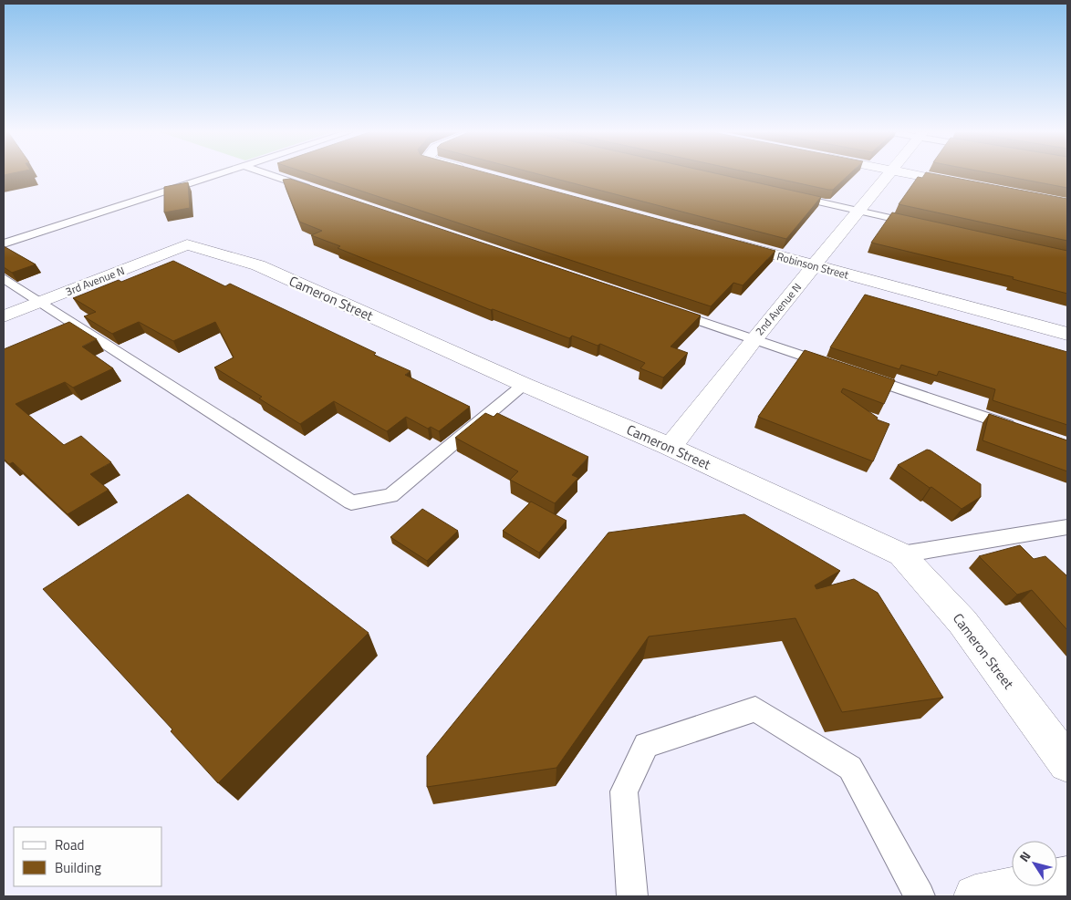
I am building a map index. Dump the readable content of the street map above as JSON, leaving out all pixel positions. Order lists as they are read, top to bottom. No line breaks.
{"streets":{"street":["Robinson Street","3rd Avenue N","Cameron Street","2nd Avenue N"]},"crossings":[["Robinson Street","2nd Avenue N"],["3rd Avenue N","Cameron Street"],["Cameron Street","2nd Avenue N"]],"legend":["Road","Building"],"north":"top left"}
